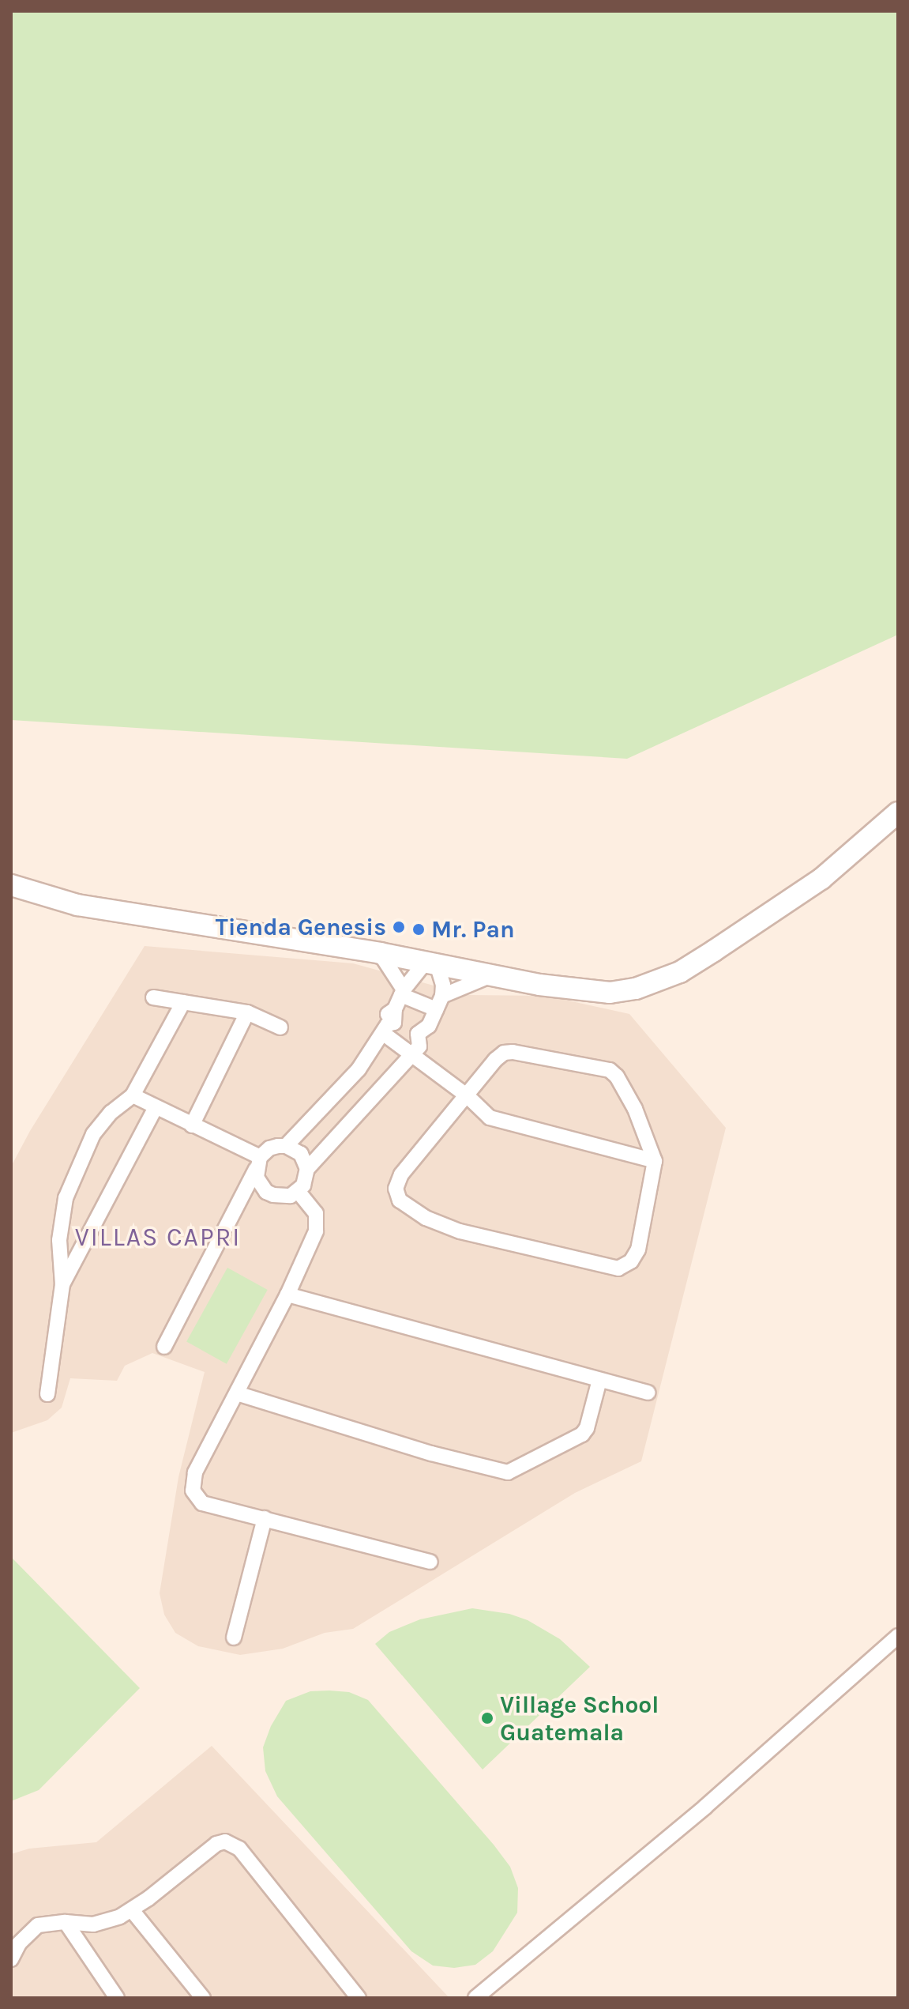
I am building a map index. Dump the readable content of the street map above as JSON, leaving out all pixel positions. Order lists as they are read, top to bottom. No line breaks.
{"districts":["VILLAS CAPRI"],"places":["Tienda Genesis","Mr. Pan","Village School Guatemala"]}
